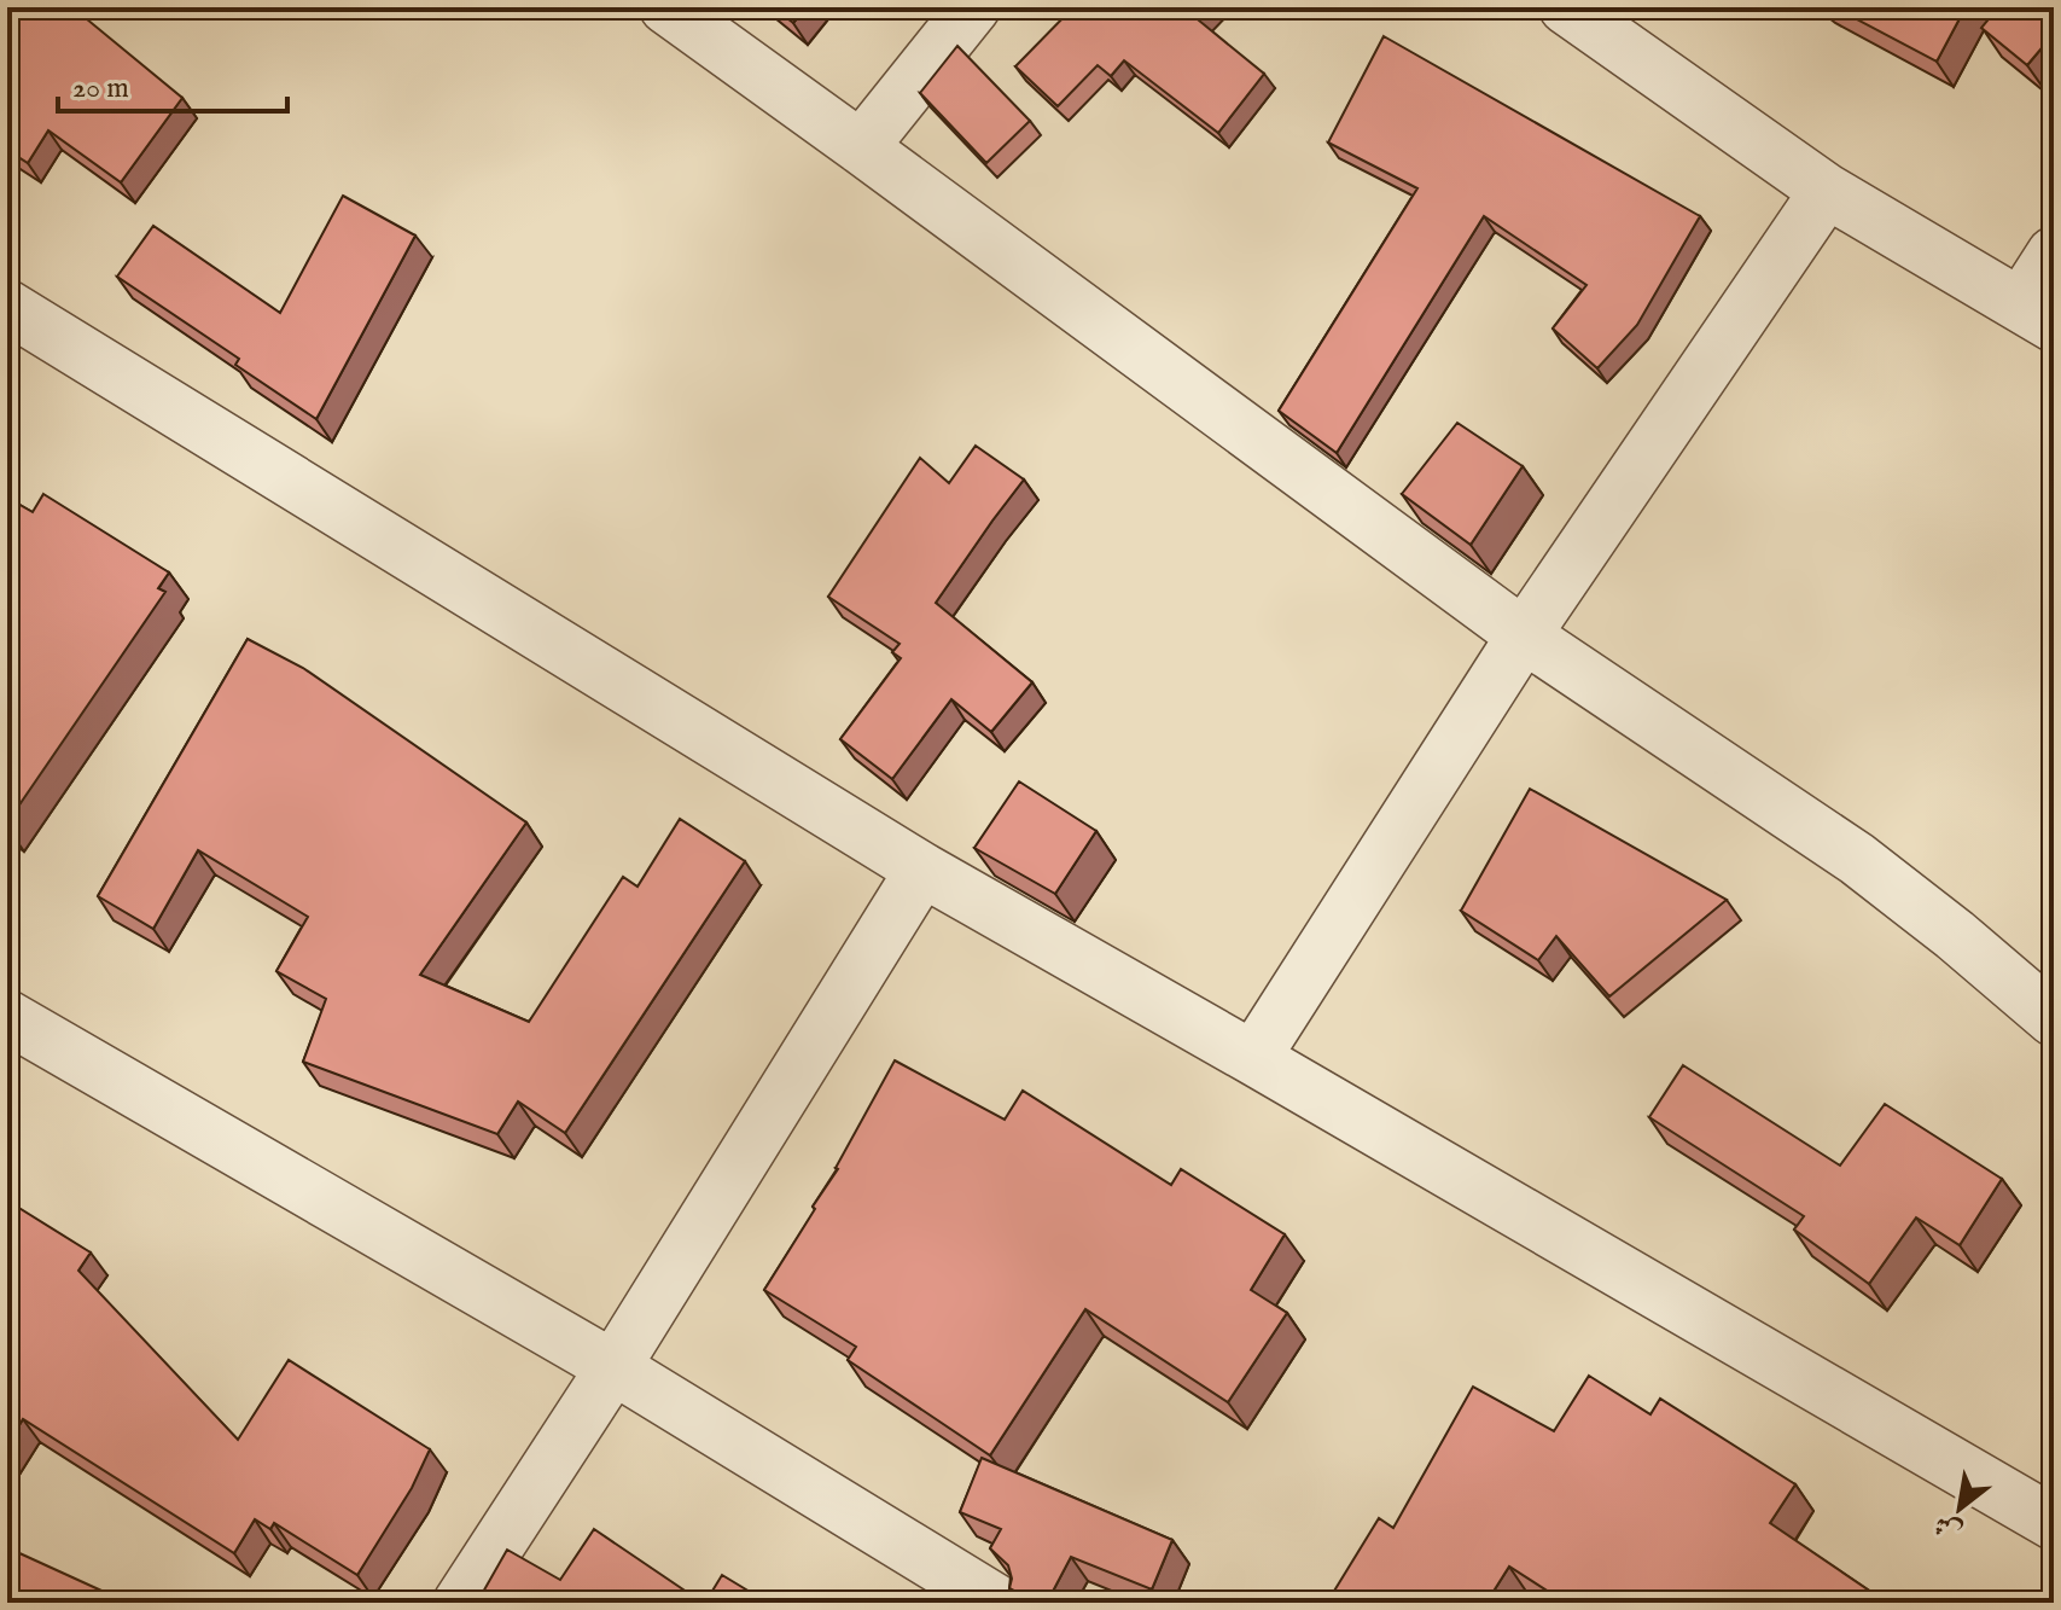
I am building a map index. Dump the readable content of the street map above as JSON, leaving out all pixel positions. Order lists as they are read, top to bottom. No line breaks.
{"scale_bar":"20 m","north":"bottom left"}
